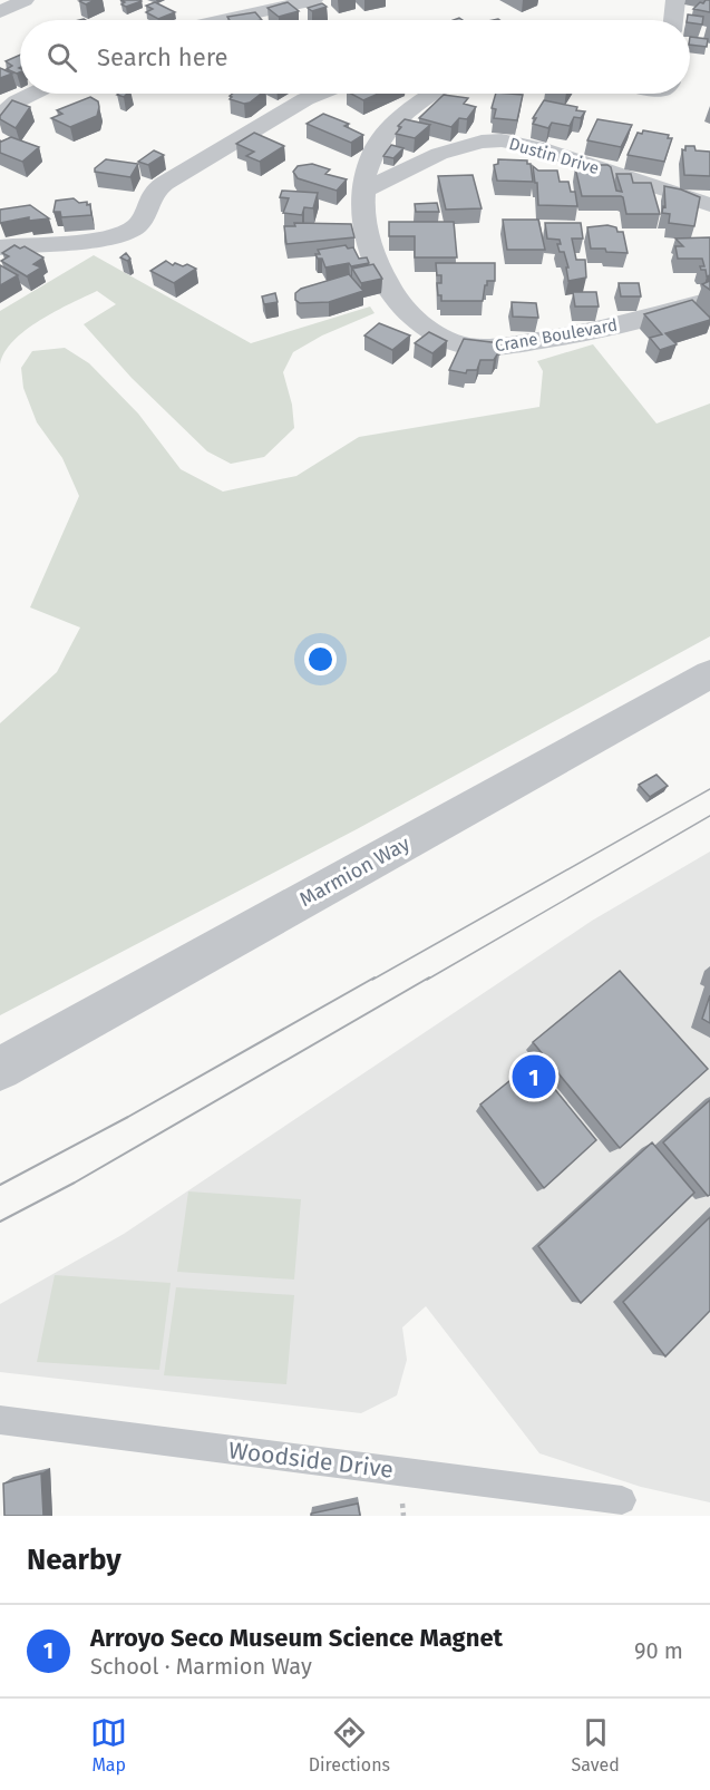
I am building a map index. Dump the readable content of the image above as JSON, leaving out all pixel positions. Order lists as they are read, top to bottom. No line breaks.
{"streets":{"street":["Dustin Drive","Crane Boulevard","Marmion Way"],"lane":["Woodside Drive"]},"crossings":[["Dustin Drive","Crane Boulevard"]],"page":{"search":"Search here","pins":"1","heading":"Nearby","list":[{"mark":"1","name":"Arroyo Seco Museum Science Magnet","note":"School · Marmion Way","value":"90 m"}],"nav":["Map","Directions","Saved"]}}
